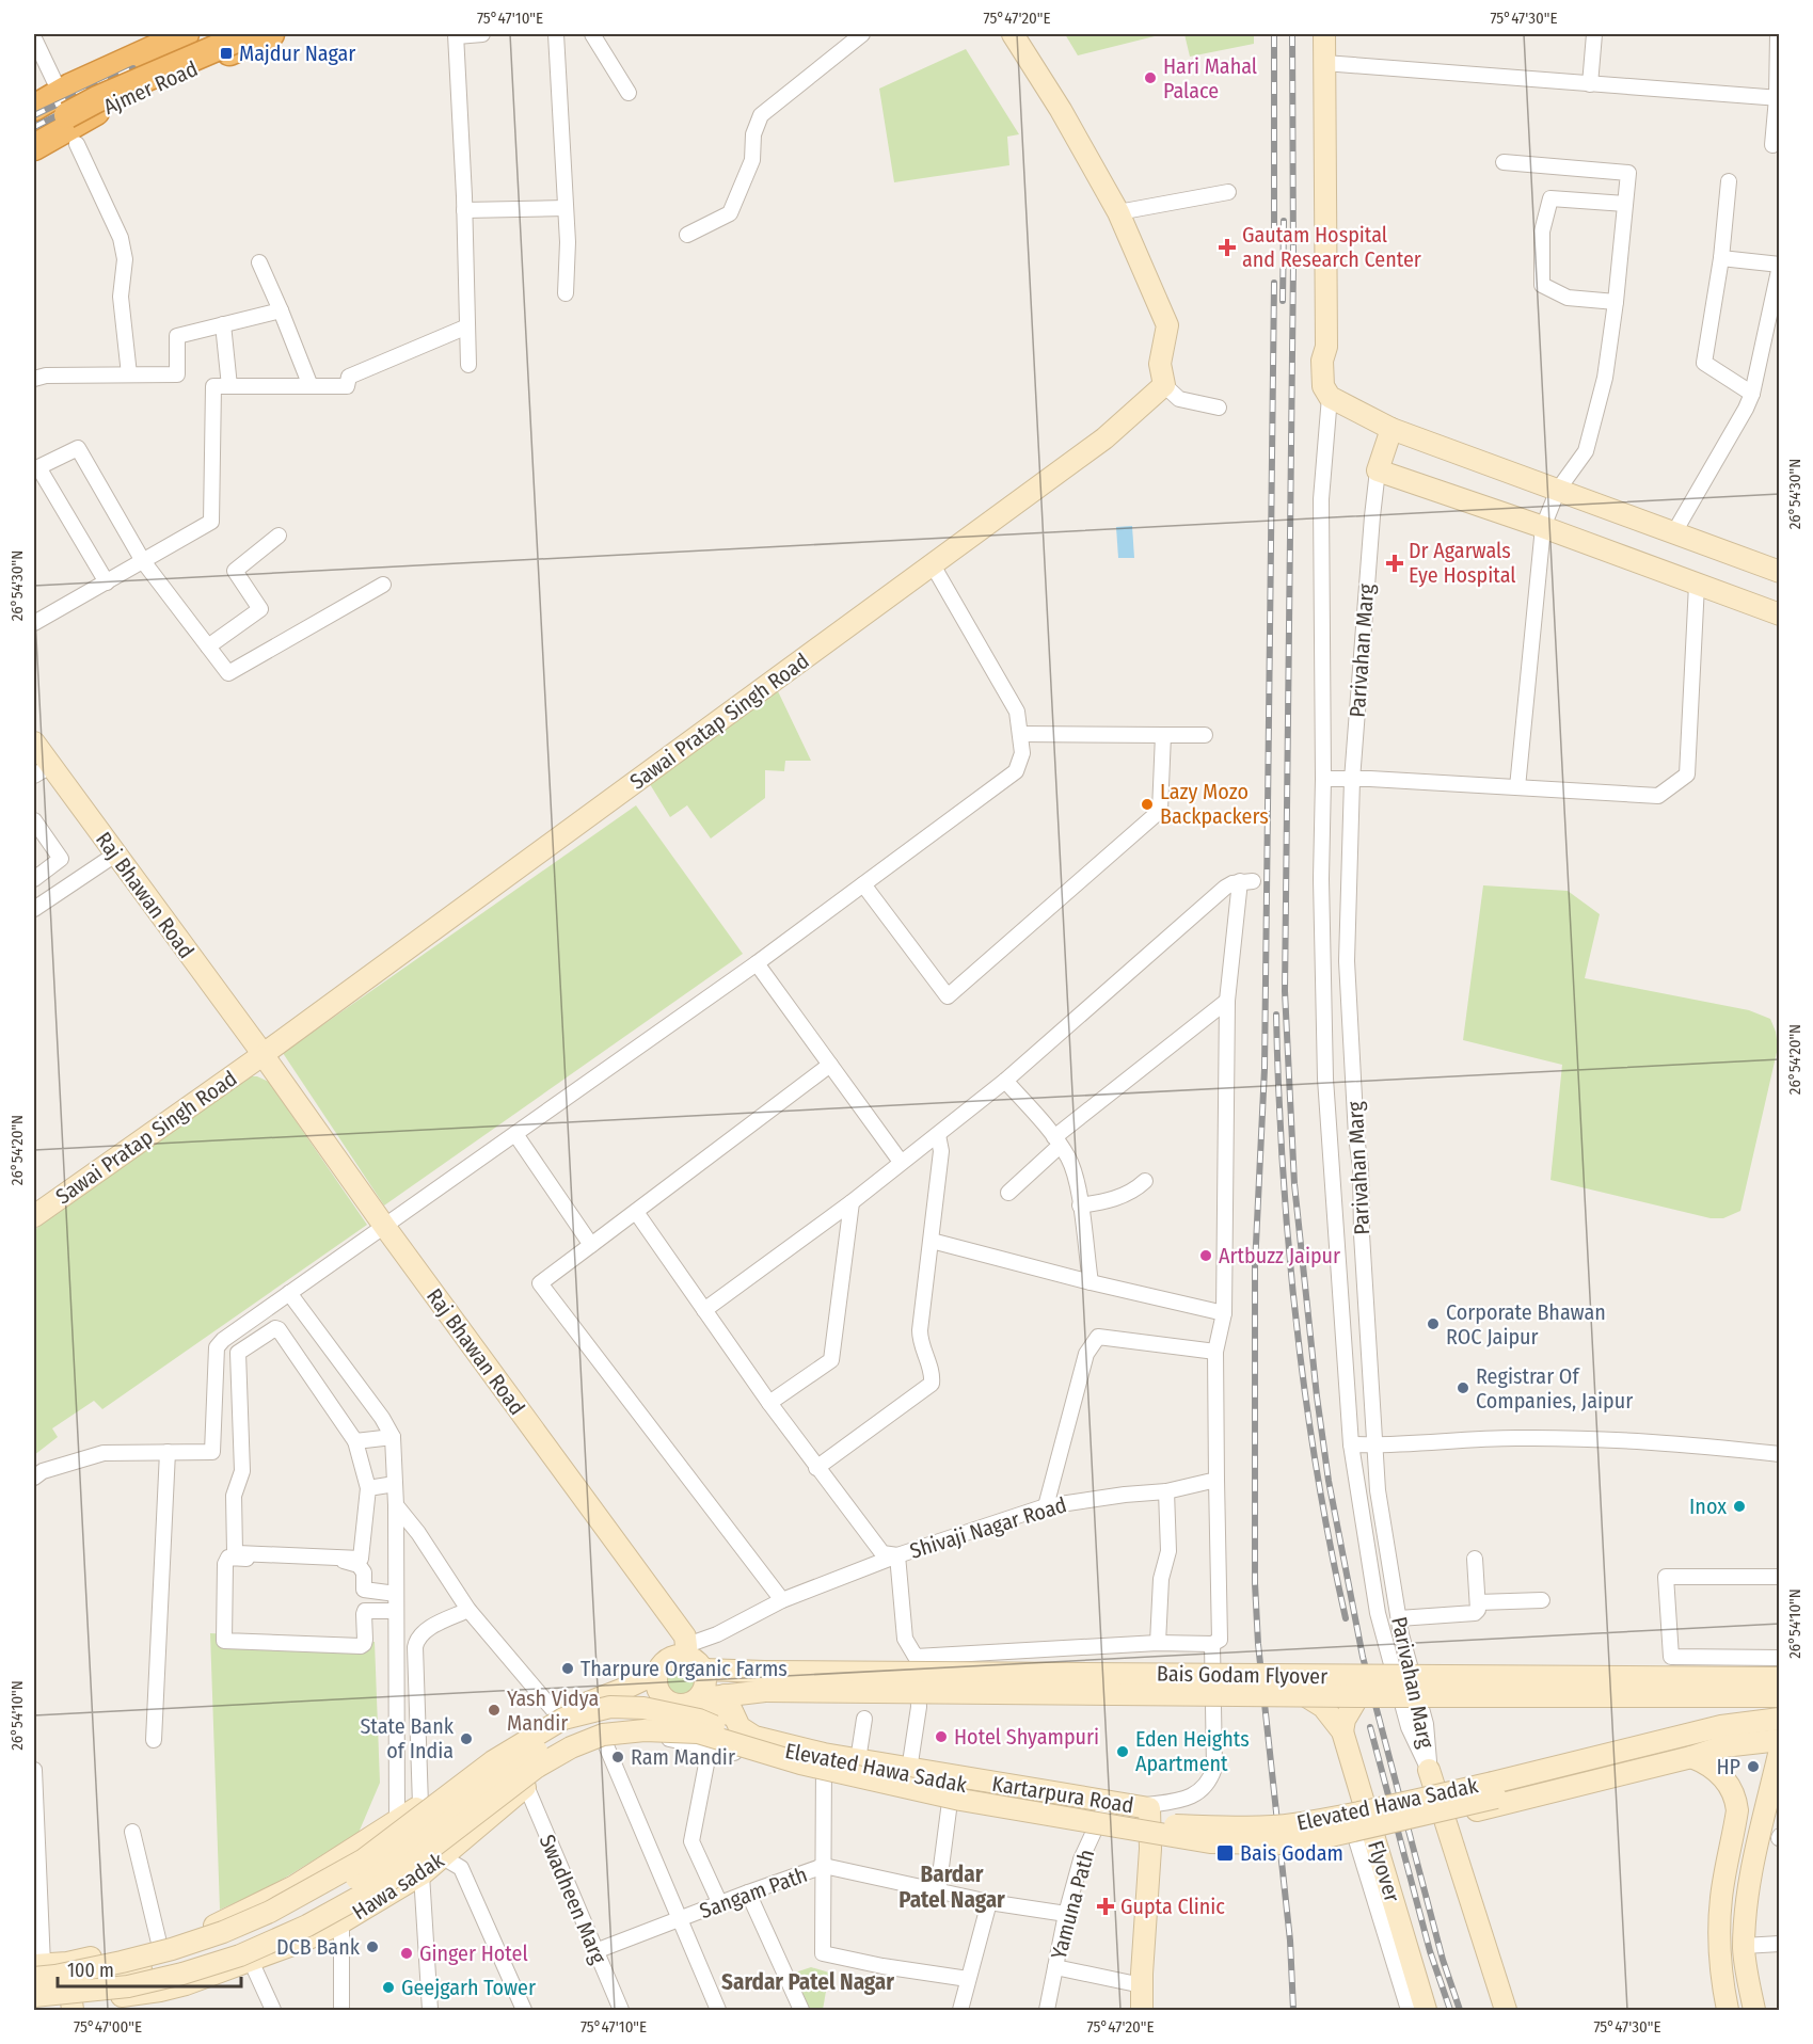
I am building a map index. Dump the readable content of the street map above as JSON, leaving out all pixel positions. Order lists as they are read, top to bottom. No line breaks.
{"streets":{"highway":["Ajmer Road"],"main road":["Sawai Pratap Singh Road","Raj Bhawan Road","Bais Godam Flyover","Elevated Hawa Sadak","Kartarpura Road","Flyover","Hawa sadak"],"street":["Parivahan Marg","Shivaji Nagar Road","Sangam Path","Swadheen Marg","Yamuna Path"]},"crossings":[["Sawai Pratap Singh Road","Raj Bhawan Road"],["Raj Bhawan Road","Shivaji Nagar Road"],["Raj Bhawan Road","Bais Godam Flyover"],["Raj Bhawan Road","Hawa sadak"],["Shivaji Nagar Road","Bais Godam Flyover"],["Shivaji Nagar Road","Hawa sadak"],["Bais Godam Flyover","Kartarpura Road"],["Bais Godam Flyover","Flyover"],["Bais Godam Flyover","Hawa sadak"],["Elevated Hawa Sadak","Hawa sadak"],["Kartarpura Road","Yamuna Path"],["Hawa sadak","Swadheen Marg"],["Sangam Path","Swadheen Marg"],["Sangam Path","Yamuna Path"]],"districts":["Bardar Patel Nagar","Sardar Patel Nagar"],"places":{"transit":["Majdur Nagar","Bais Godam"],"other":["Hari Mahal Palace","Lazy Mozo Backpackers","Artbuzz Jaipur","Corporate Bhawan ROC Jaipur","Registrar Of Companies, Jaipur","Inox","Tharpure Organic Farms","Yash Vidya Mandir","Hotel Shyampuri","State Bank of India","Eden Heights Apartment","Ram Mandir","HP","DCB Bank","Ginger Hotel","Geejgarh Tower"],"health":["Gautam Hospital and Research Center","Dr Agarwals Eye Hospital","Gupta Clinic"]},"scale_bar":"100 m","coordinates":["75°47'10\"E","75°47'20\"E","75°47'30\"E","26°54'30\"N","26°54'20\"N","26°54'10\"N","75°47'00\"E"]}
